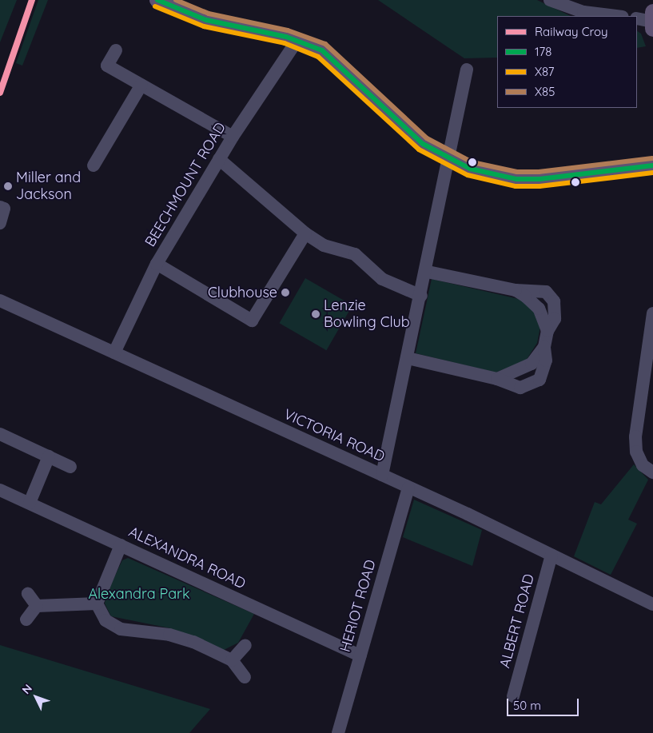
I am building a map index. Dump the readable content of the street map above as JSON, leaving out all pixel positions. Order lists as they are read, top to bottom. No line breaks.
{"streets":{"street":["BEECHMOUNT ROAD","VICTORIA ROAD","ALEXANDRA ROAD","HERIOT ROAD","ALBERT ROAD"]},"crossings":[["BEECHMOUNT ROAD","VICTORIA ROAD"],["VICTORIA ROAD","HERIOT ROAD"],["VICTORIA ROAD","ALBERT ROAD"],["ALEXANDRA ROAD","HERIOT ROAD"]],"parks":["Alexandra Park"],"places":["Miller and Jackson","Clubhouse","Lenzie Bowling Club"],"lines":["rail line Croy","transit line 178","transit line X85","transit line X87"],"legend":["Railway Croy","178","X87","X85"],"scale_bar":"50 m","north":"top left"}
